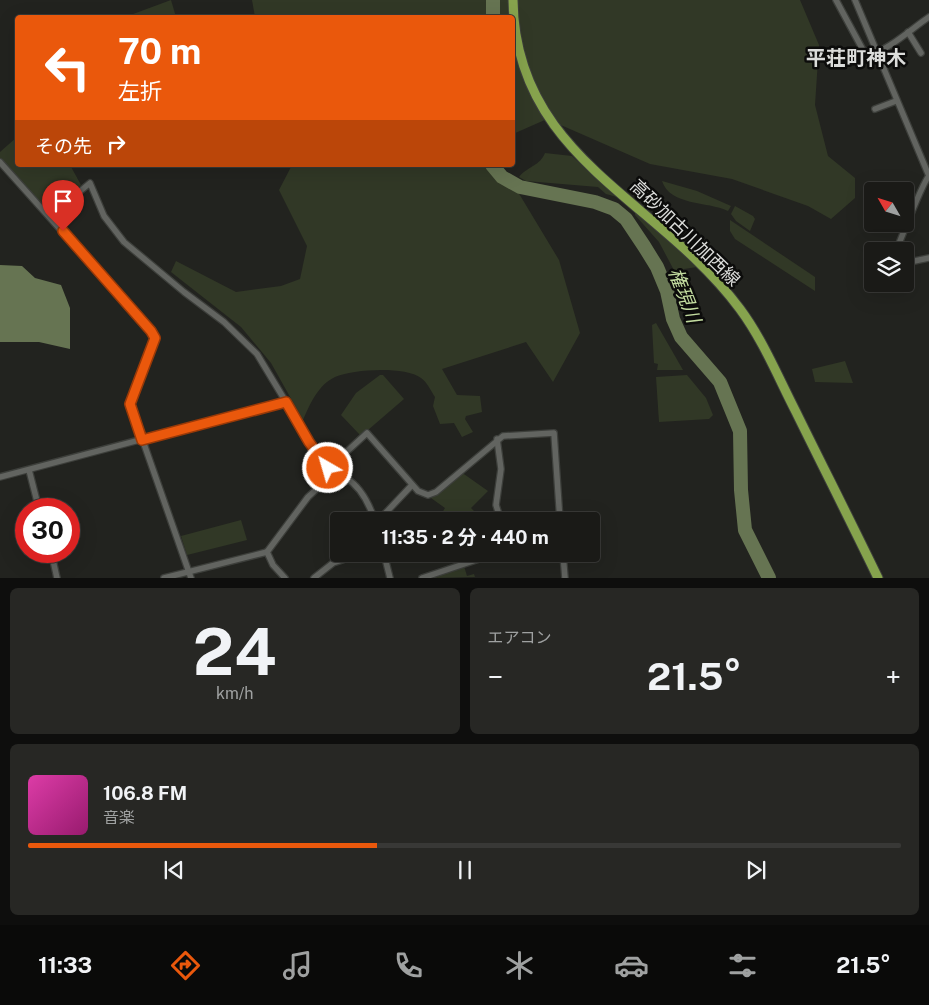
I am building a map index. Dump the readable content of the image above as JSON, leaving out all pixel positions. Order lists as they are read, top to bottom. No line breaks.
{"streets":{"main road":["高砂加古川加西線"]},"districts":["平荘町神木"],"water":["権現川"],"north":"top left","page":{"turn":["70 m","左折"],"then":"その先","limit":"30","trip":"11:35 · 2 分 · 440 m","tile":[["24","km/h"],"エアコン"],"heat":["−","21.5°","+"],"song":["106.8 FM","音楽"],"tabs":["11:33","21.5°"]}}
